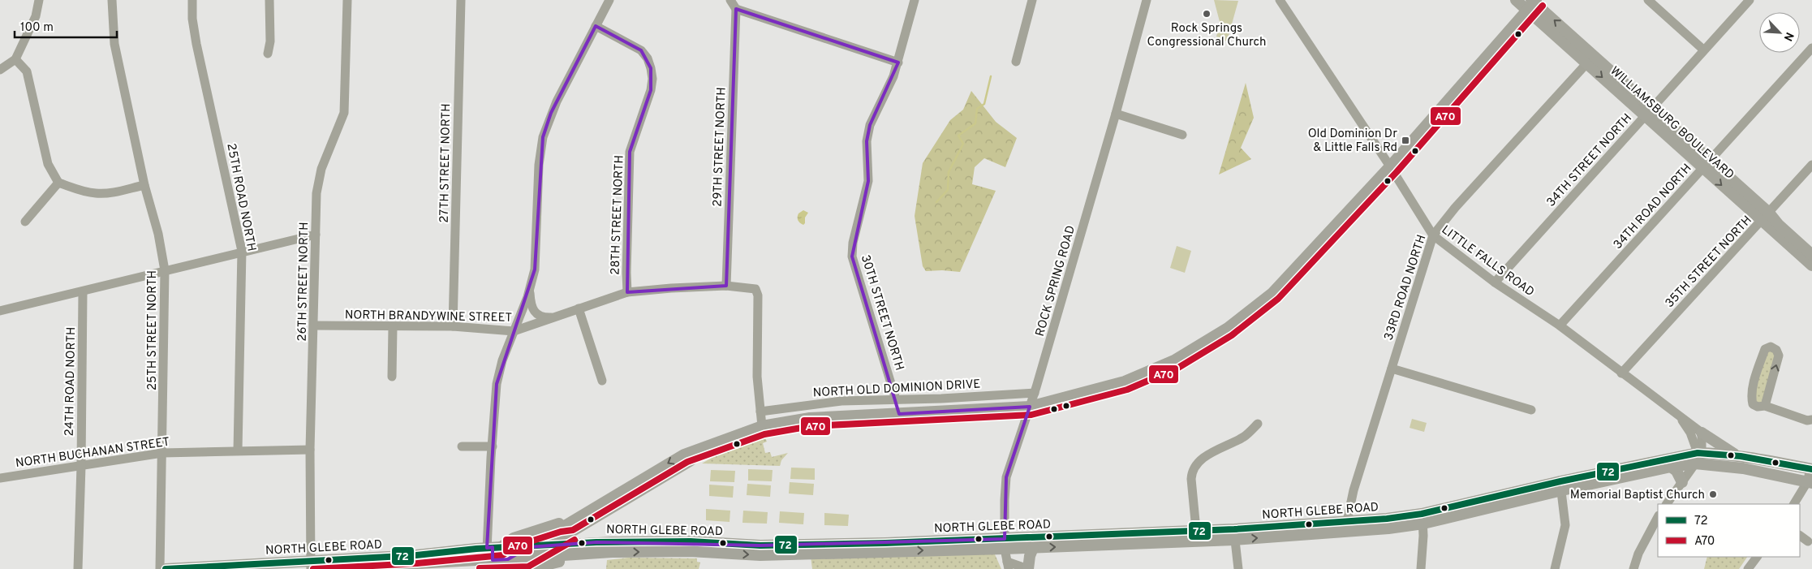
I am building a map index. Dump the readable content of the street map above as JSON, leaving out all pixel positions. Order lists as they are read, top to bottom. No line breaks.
{"streets":{"main road":["WILLIAMSBURG BOULEVARD","NORTH GLEBE ROAD"],"street":["29TH STREET NORTH","34TH STREET NORTH","27TH STREET NORTH","25TH ROAD NORTH","34TH ROAD NORTH","28TH STREET NORTH","LITTLE FALLS ROAD","35TH STREET NORTH","ROCK SPRING ROAD","26TH STREET NORTH","33RD ROAD NORTH","30TH STREET NORTH","NORTH BRANDYWINE STREET","25TH STREET NORTH","24TH ROAD NORTH","NORTH OLD DOMINION DRIVE","NORTH BUCHANAN STREET"]},"crossings":[["WILLIAMSBURG BOULEVARD","34TH STREET NORTH"],["WILLIAMSBURG BOULEVARD","34TH ROAD NORTH"],["WILLIAMSBURG BOULEVARD","35TH STREET NORTH"],["WILLIAMSBURG BOULEVARD","33RD ROAD NORTH"],["29TH STREET NORTH","NORTH BRANDYWINE STREET"],["34TH STREET NORTH","LITTLE FALLS ROAD"],["27TH STREET NORTH","NORTH BRANDYWINE STREET"],["25TH ROAD NORTH","NORTH BUCHANAN STREET"],["34TH ROAD NORTH","LITTLE FALLS ROAD"],["28TH STREET NORTH","NORTH BRANDYWINE STREET"],["LITTLE FALLS ROAD","35TH STREET NORTH"],["LITTLE FALLS ROAD","33RD ROAD NORTH"],["LITTLE FALLS ROAD","NORTH GLEBE ROAD"],["ROCK SPRING ROAD","NORTH OLD DOMINION DRIVE"],["ROCK SPRING ROAD","NORTH GLEBE ROAD"],["26TH STREET NORTH","NORTH BRANDYWINE STREET"],["26TH STREET NORTH","NORTH BUCHANAN STREET"],["26TH STREET NORTH","NORTH GLEBE ROAD"],["33RD ROAD NORTH","NORTH GLEBE ROAD"],["30TH STREET NORTH","NORTH OLD DOMINION DRIVE"],["NORTH BRANDYWINE STREET","NORTH OLD DOMINION DRIVE"],["25TH STREET NORTH","NORTH BUCHANAN STREET"],["24TH ROAD NORTH","NORTH BUCHANAN STREET"]],"places":{"other":["Rock Springs Congressional Church","Memorial Baptist Church"],"transit":["Old Dominion Dr & Little Falls Rd"]},"lines":["transit line A70","transit line 72"],"legend":["72","A70"],"scale_bar":"100 m","north":"bottom right"}
